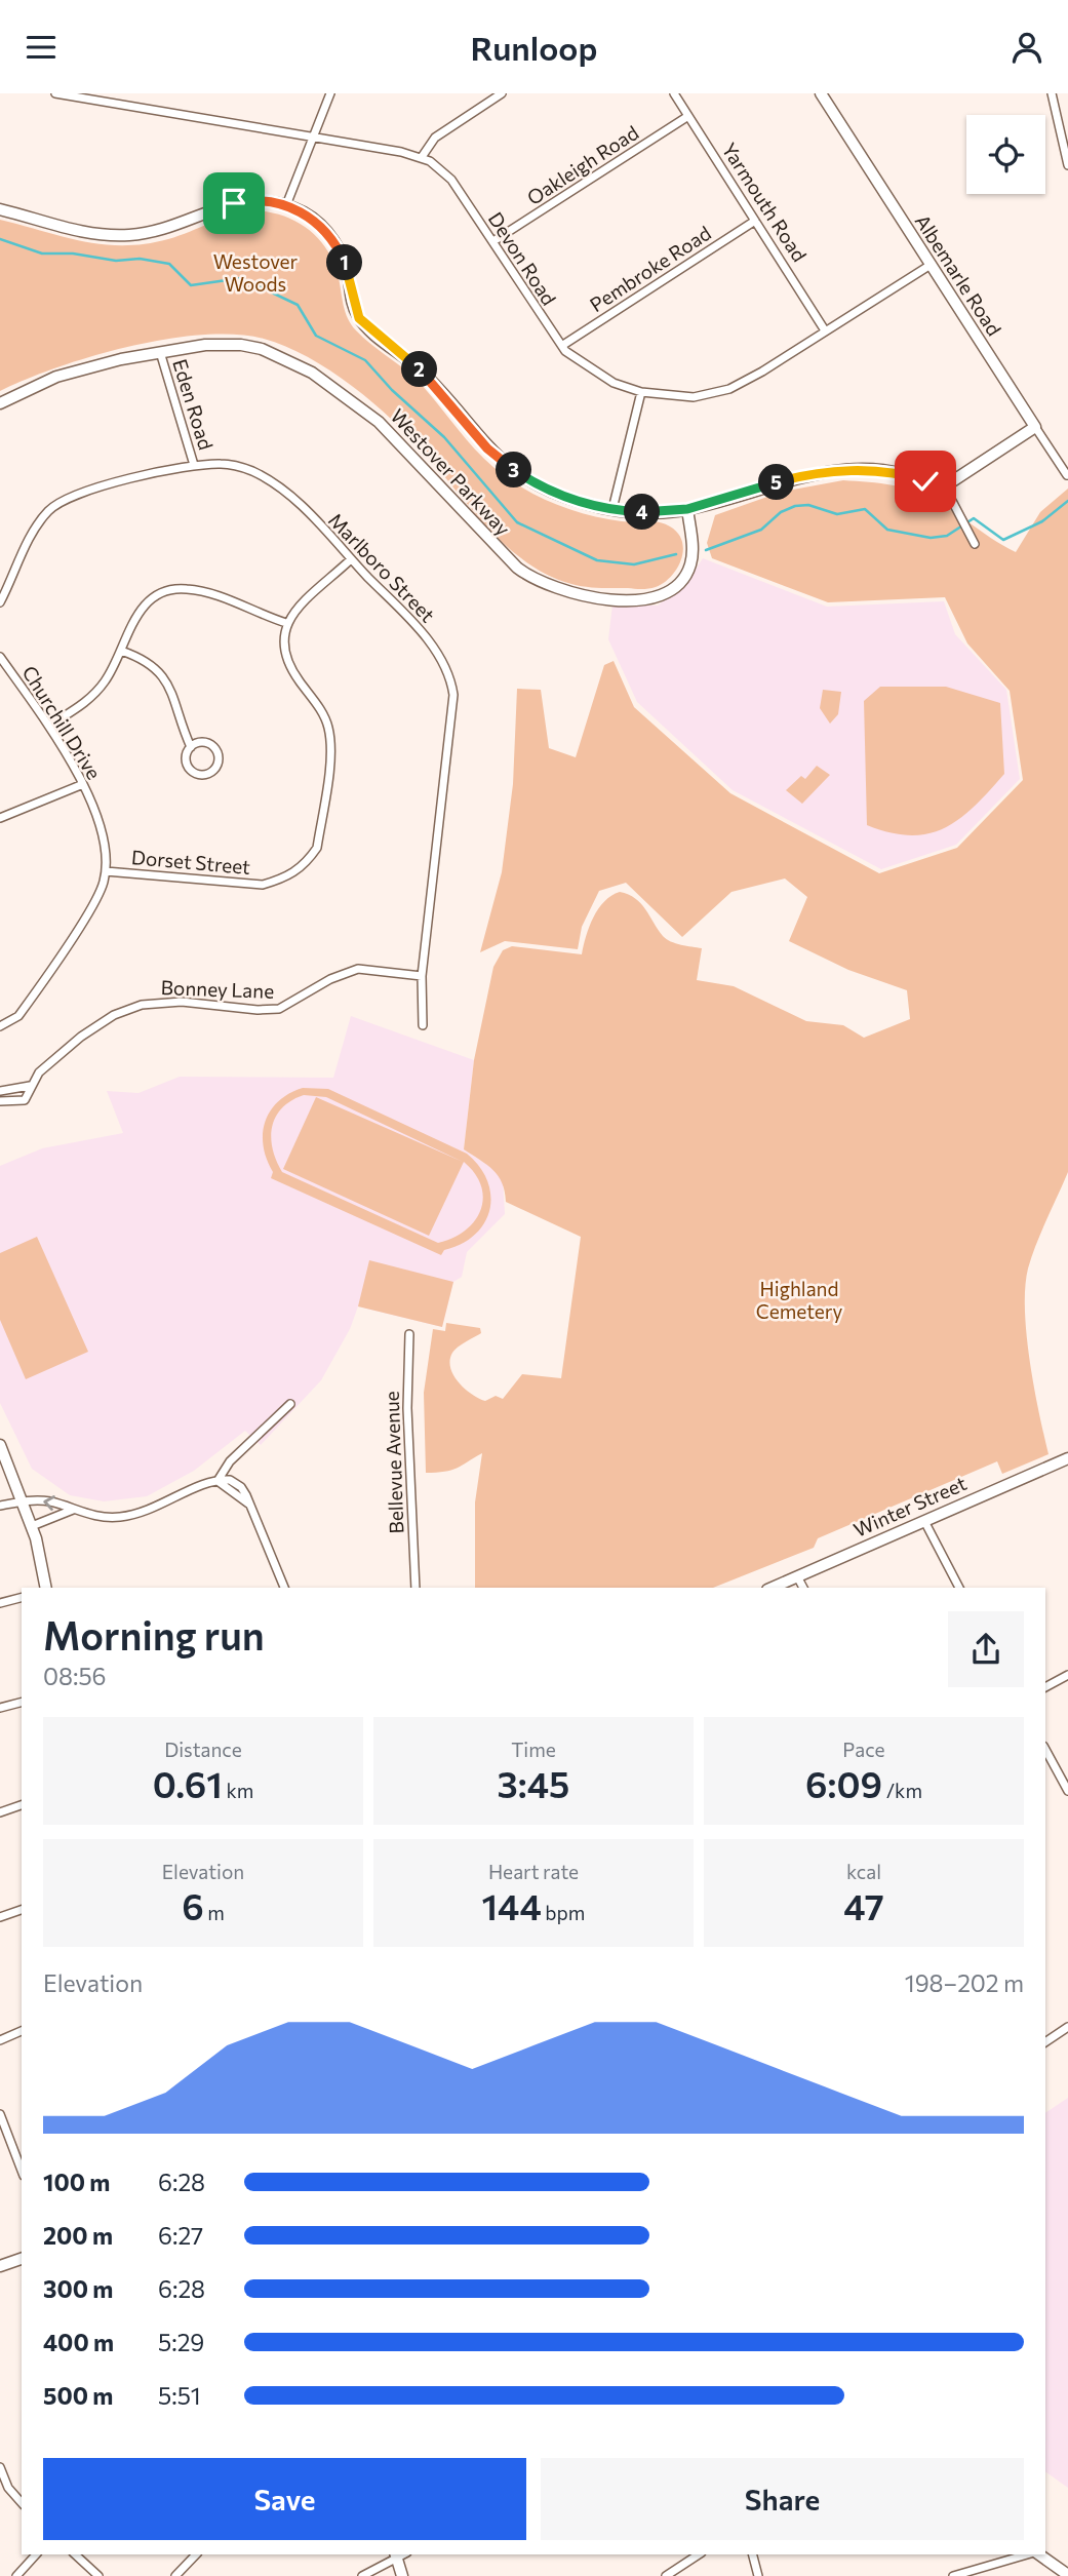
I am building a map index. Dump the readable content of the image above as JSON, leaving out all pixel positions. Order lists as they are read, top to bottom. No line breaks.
{"streets":{"street":["Oakleigh Road","Yarmouth Road","Devon Road","Pembroke Road","Albemarle Road","Eden Road","Westover Parkway","Marlboro Street","Churchill Drive","Dorset Street","Bonney Lane","Bellevue Avenue","Winter Street"]},"crossings":[["Oakleigh Road","Yarmouth Road"],["Oakleigh Road","Devon Road"],["Yarmouth Road","Devon Road"],["Yarmouth Road","Pembroke Road"],["Devon Road","Pembroke Road"],["Devon Road","Albemarle Road"],["Eden Road","Westover Parkway"],["Eden Road","Marlboro Street"],["Marlboro Street","Bonney Lane"],["Churchill Drive","Dorset Street"]],"parks":["Westover Woods","Highland Cemetery"],"page":{"header":"Runloop","pins":["1","2","3","5","4"],"heading":["Morning run","08:56"],"stats":[["Distance","0.61 km"],["Time","3:45"],["Pace","6:09 /km"],["Elevation","6 m"],["Heart rate","144 bpm"],["kcal","47"]],"chart":["Elevation","198–202 m"],"list":[{"name":"100 m","note":"6:28"},{"name":"200 m","note":"6:27"},{"name":"300 m","note":"6:28"},{"name":"400 m","note":"5:29"},{"name":"500 m","note":"5:51"}],"buttons":["Save","Share"]}}
